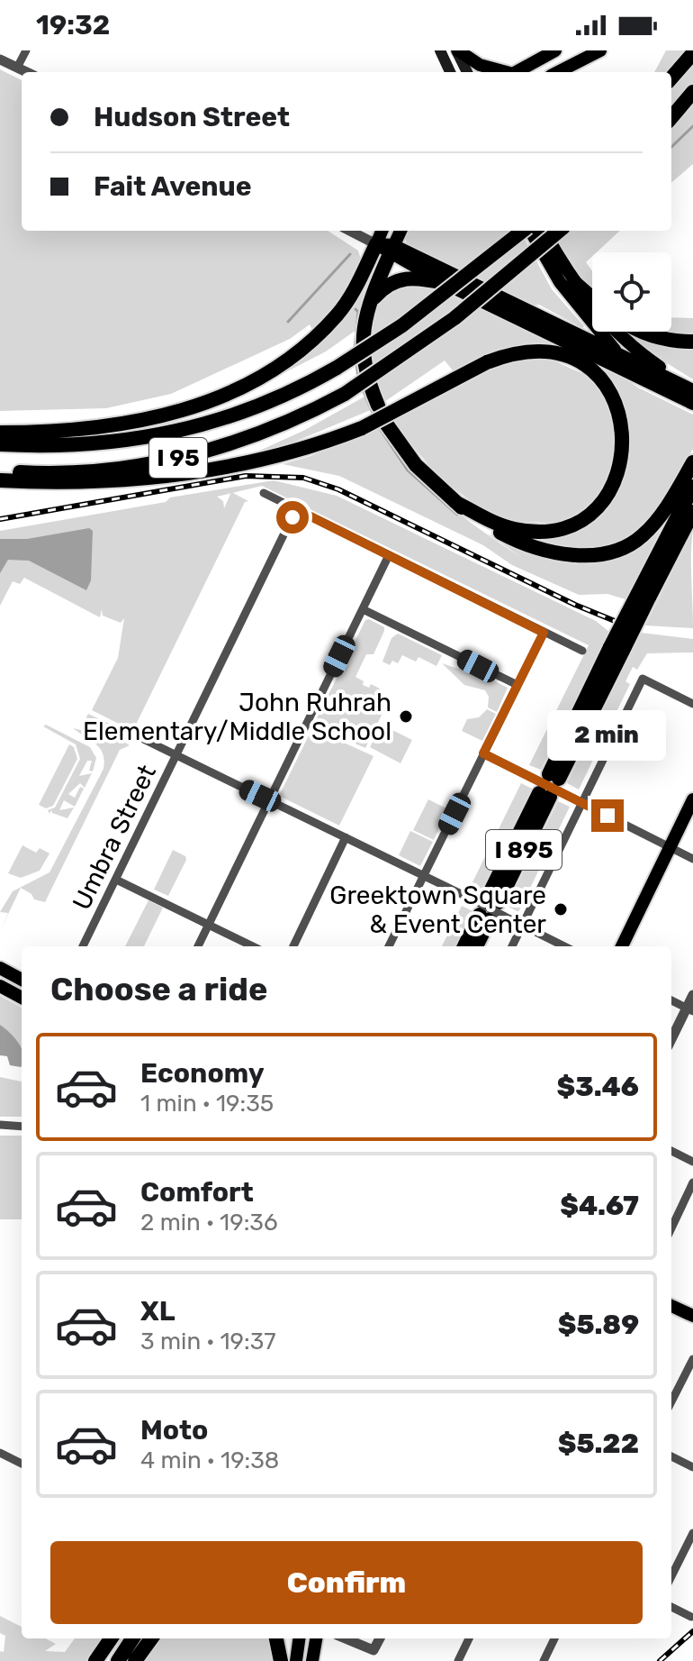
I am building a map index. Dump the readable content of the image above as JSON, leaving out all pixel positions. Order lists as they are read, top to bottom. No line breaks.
{"streets":{"highway":["I 95","I 895"],"street":["Umbra Street"]},"places":["John Ruhrah Elementary/Middle School","Greektown Square & Event Center"],"page":{"status":"19:32","banner":["Hudson Street","Fait Avenue"],"bubble":"2 min","heading":"Choose a ride","list":[{"name":"Economy","note":"1 min · 19:35","value":"$3.46"},{"name":"Comfort","note":"2 min · 19:36","value":"$4.67"},{"name":"XL","note":"3 min · 19:37","value":"$5.89"},{"name":"Moto","note":"4 min · 19:38","value":"$5.22"}],"buttons":"Confirm"}}
